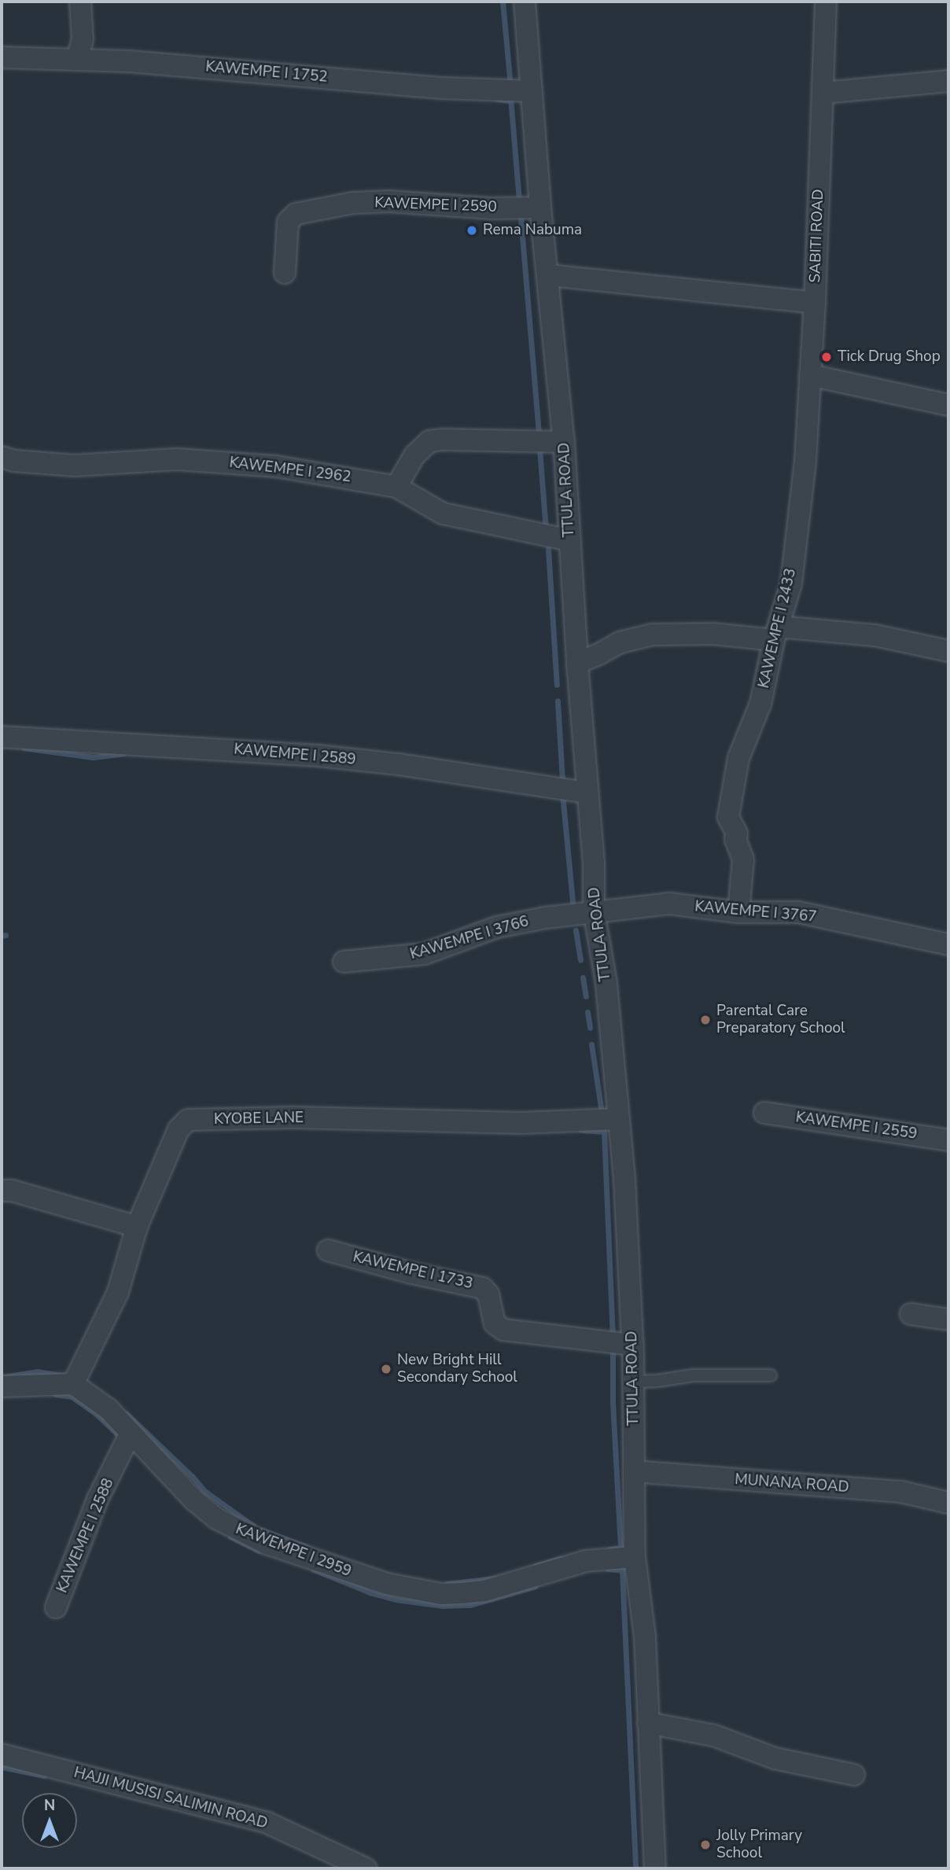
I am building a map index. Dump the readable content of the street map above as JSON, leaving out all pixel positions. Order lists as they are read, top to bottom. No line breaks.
{"streets":{"street":["KAWEMPE I 1752","KAWEMPE I 2590","SABITI ROAD","KAWEMPE I 2962","TTULA ROAD","KAWEMPE I 2433","KAWEMPE I 2589","KAWEMPE I 3767","KAWEMPE I 3766","KYOBE LANE","KAWEMPE I 2559","KAWEMPE I 1733","MUNANA ROAD","KAWEMPE I 2588","KAWEMPE I 2959","HAJJI MUSISI SALIMIN ROAD"]},"crossings":[["KAWEMPE I 1752","TTULA ROAD"],["KAWEMPE I 2590","TTULA ROAD"],["SABITI ROAD","TTULA ROAD"],["SABITI ROAD","KAWEMPE I 2433"],["KAWEMPE I 2962","TTULA ROAD"],["TTULA ROAD","KAWEMPE I 2589"],["TTULA ROAD","KAWEMPE I 3767"],["TTULA ROAD","KAWEMPE I 3766"],["TTULA ROAD","KYOBE LANE"],["TTULA ROAD","KAWEMPE I 1733"],["TTULA ROAD","MUNANA ROAD"],["TTULA ROAD","KAWEMPE I 2959"],["KAWEMPE I 2433","KAWEMPE I 3767"],["KAWEMPE I 3767","KAWEMPE I 3766"],["KYOBE LANE","KAWEMPE I 2959"],["KAWEMPE I 2588","KAWEMPE I 2959"]],"places":["Rema Nabuma","Tick Drug Shop","Parental Care Preparatory School","New Bright Hill Secondary School","Jolly Primary School"],"north":"top"}
